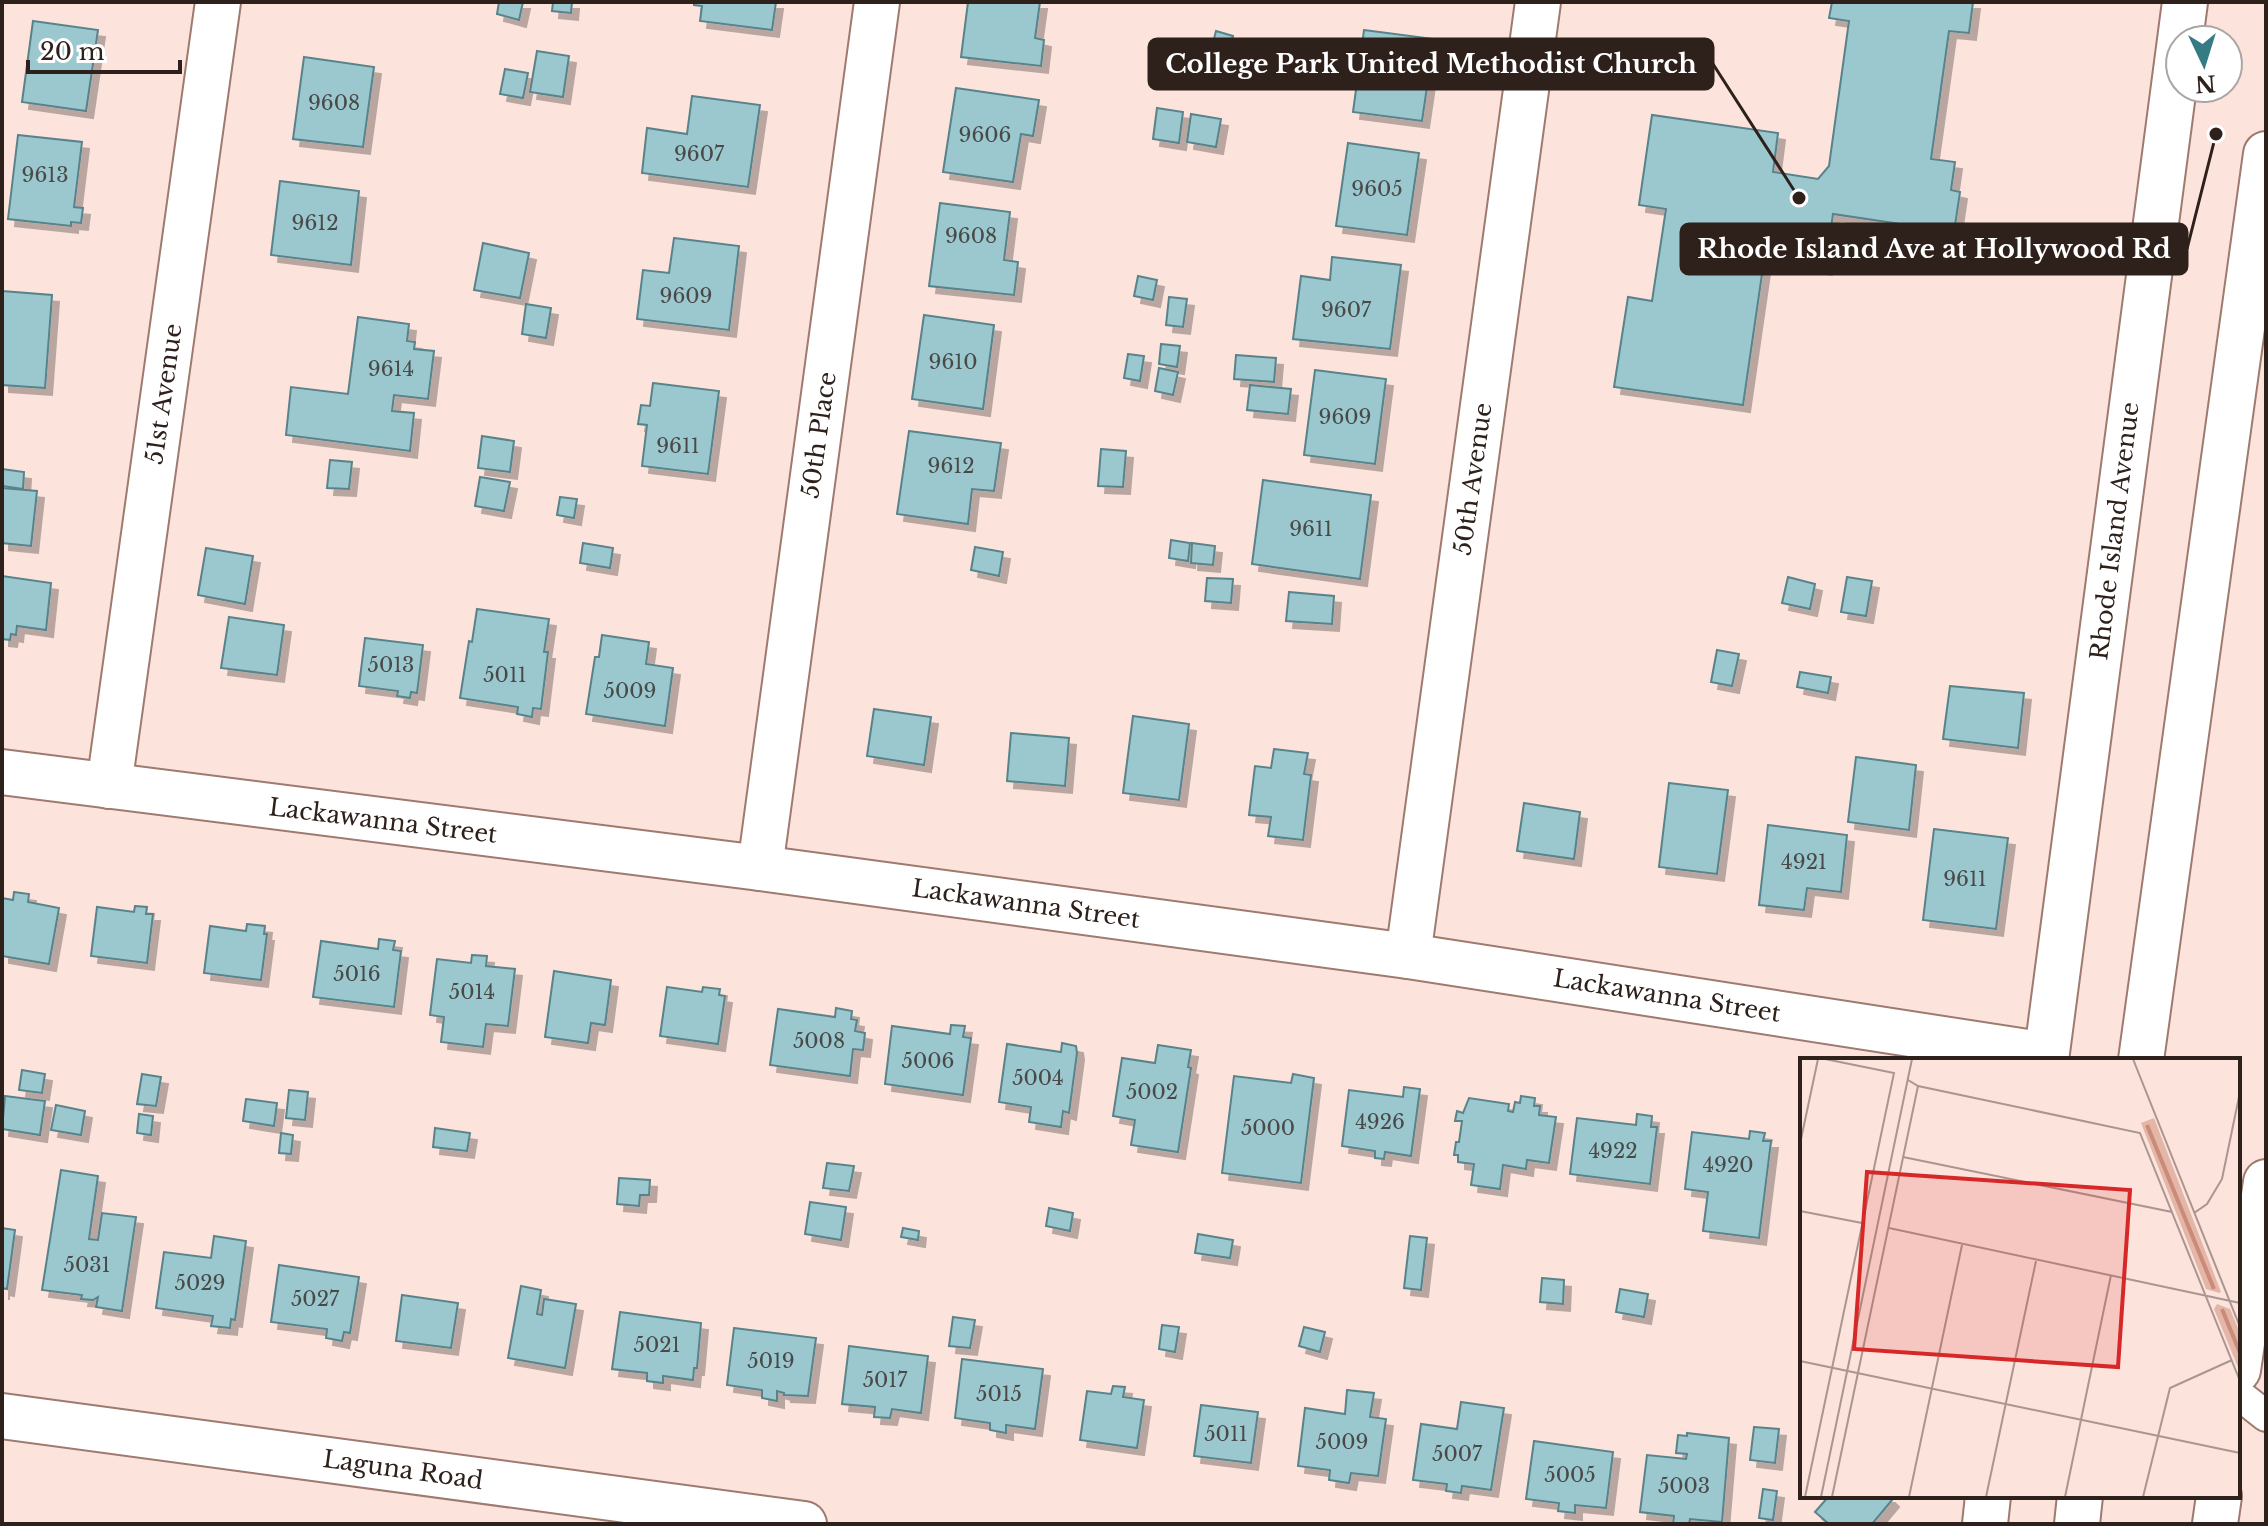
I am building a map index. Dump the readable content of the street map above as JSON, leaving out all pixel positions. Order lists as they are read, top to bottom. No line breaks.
{"streets":{"street":["51st Avenue","50th Place","50th Avenue","Rhode Island Avenue","Lackawanna Street","Laguna Road"]},"crossings":[["51st Avenue","Lackawanna Street"],["50th Place","Lackawanna Street"],["50th Avenue","Lackawanna Street"],["Rhode Island Avenue","Lackawanna Street"]],"places":["Rhode Island Ave at Hollywood Rd","College Park United Methodist Church"],"house_numbers":["9608","9606","9607","9613","9605","9612","9608","9609","9607","9610","9614","9609","9611","9612","9611","5013","5011","5009","4921","9611","5016","5014","5008","5006","5004","5002","4926","5000","4922","4920","5031","5029","5027","5021","5019","5017","5015","5011","5009","5007","5005","5003"],"scale_bar":"20 m","north":"bottom"}
